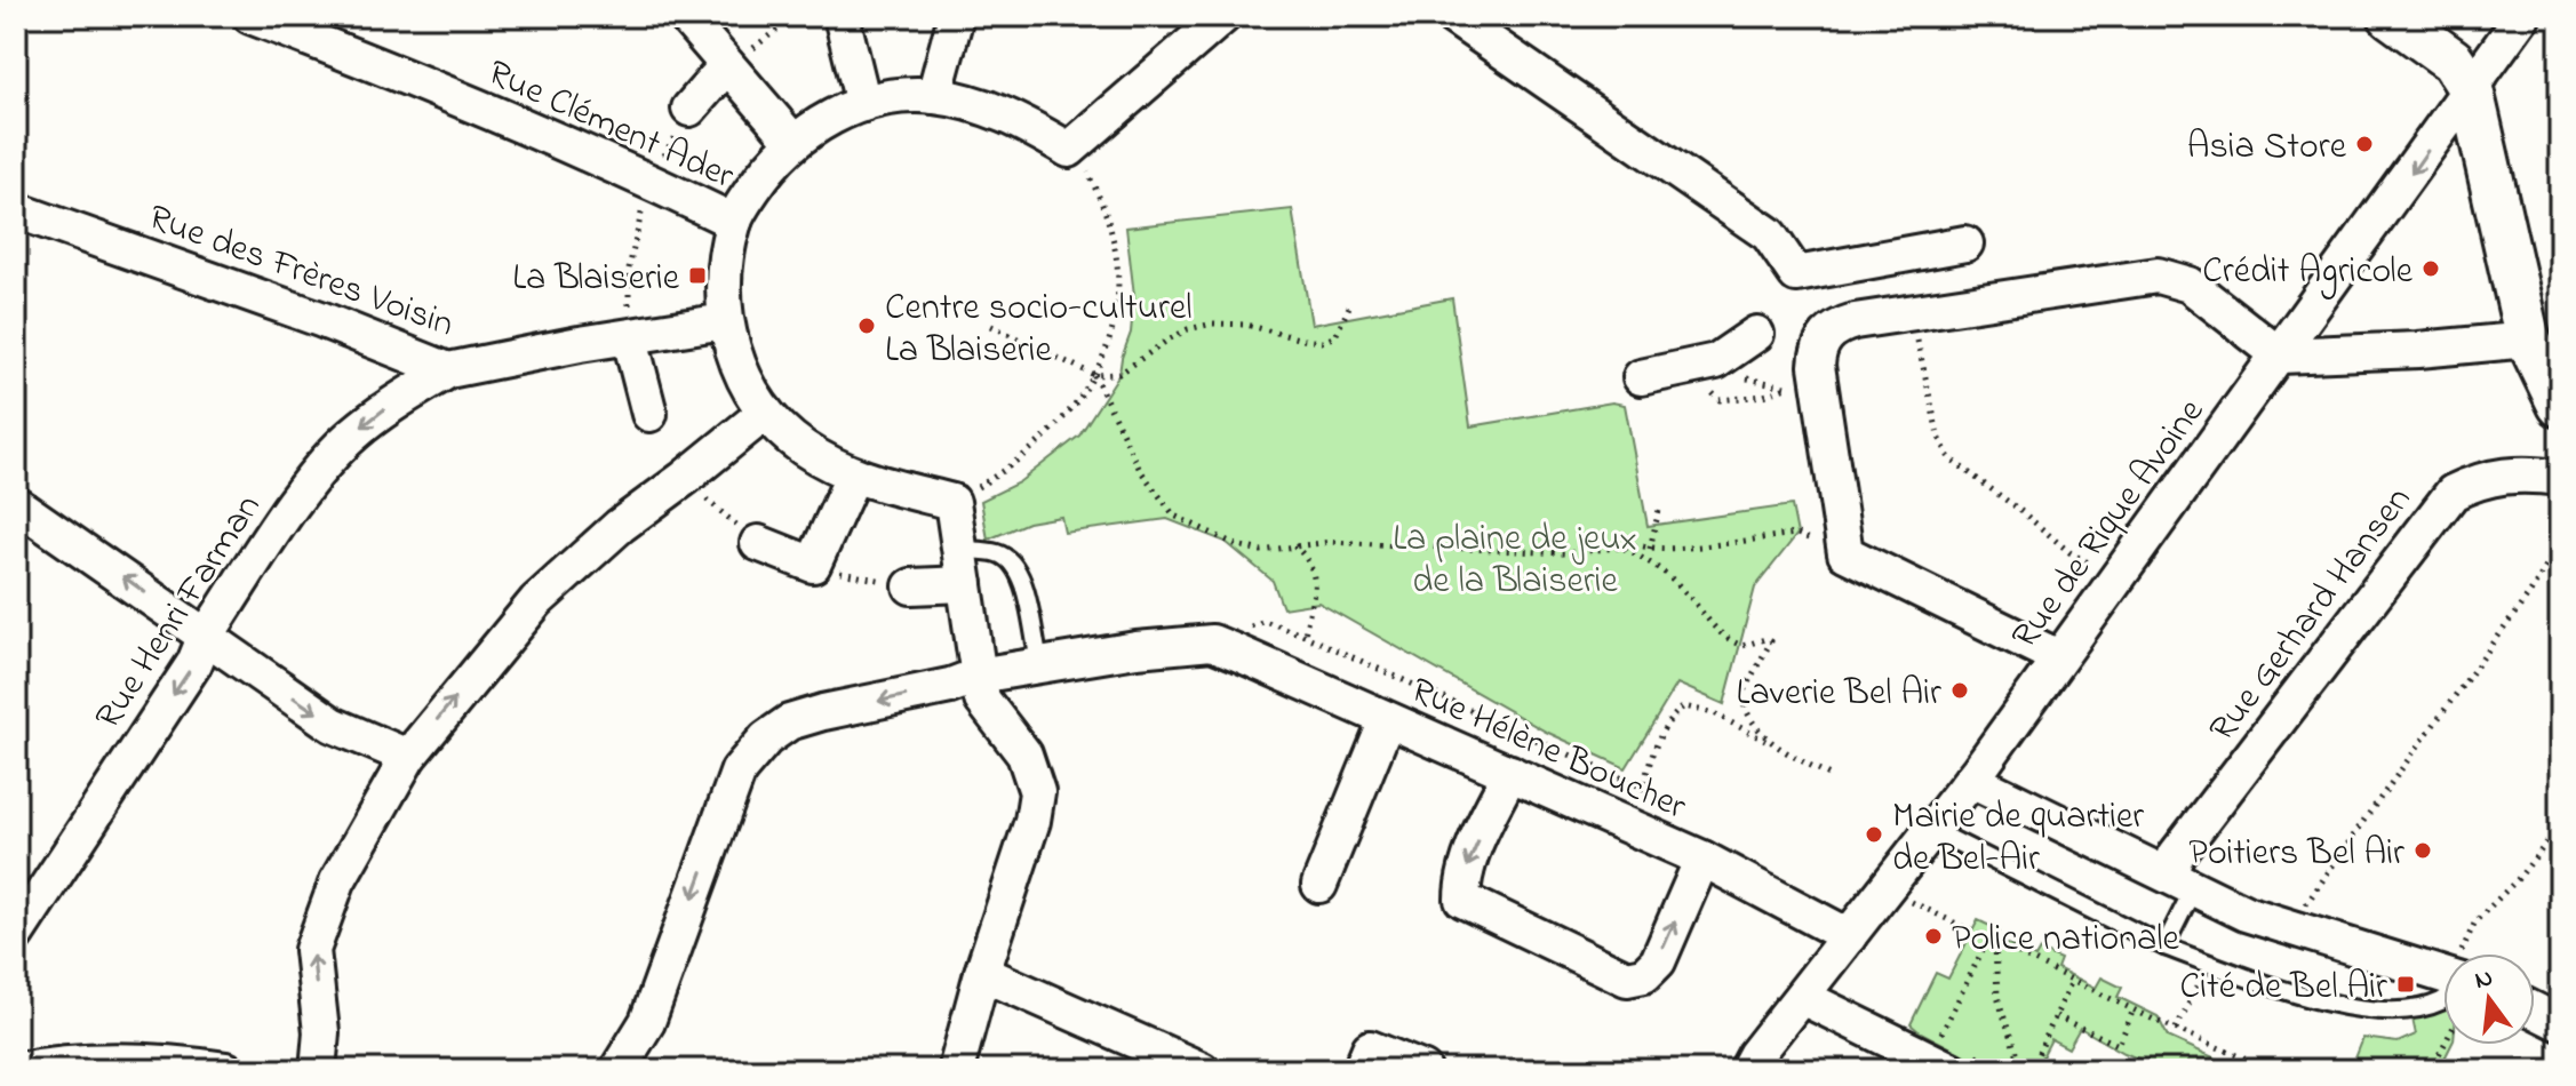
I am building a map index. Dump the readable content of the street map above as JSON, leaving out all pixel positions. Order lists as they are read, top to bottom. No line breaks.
{"streets":{"street":["Rue Clément Ader","Rue des Frères Voisin","Rue de Rique Avoine","Rue Henri Farman","Rue Gerhard Hansen","Rue Hélène Boucher"]},"crossings":[["Rue des Frères Voisin","Rue Henri Farman"],["Rue de Rique Avoine","Rue Hélène Boucher"]],"parks":["La plaine de jeux de la Blaiserie"],"places":{"other":["Asia Store","Crédit Agricole","Centre socio-culturel La Blaiserie","Laverie Bel Air","Mairie de quartier de Bel-Air","Poitiers Bel Air","Police nationale"],"transit":["La Blaiserie","Cité de Bel Air"]},"north":"top"}
